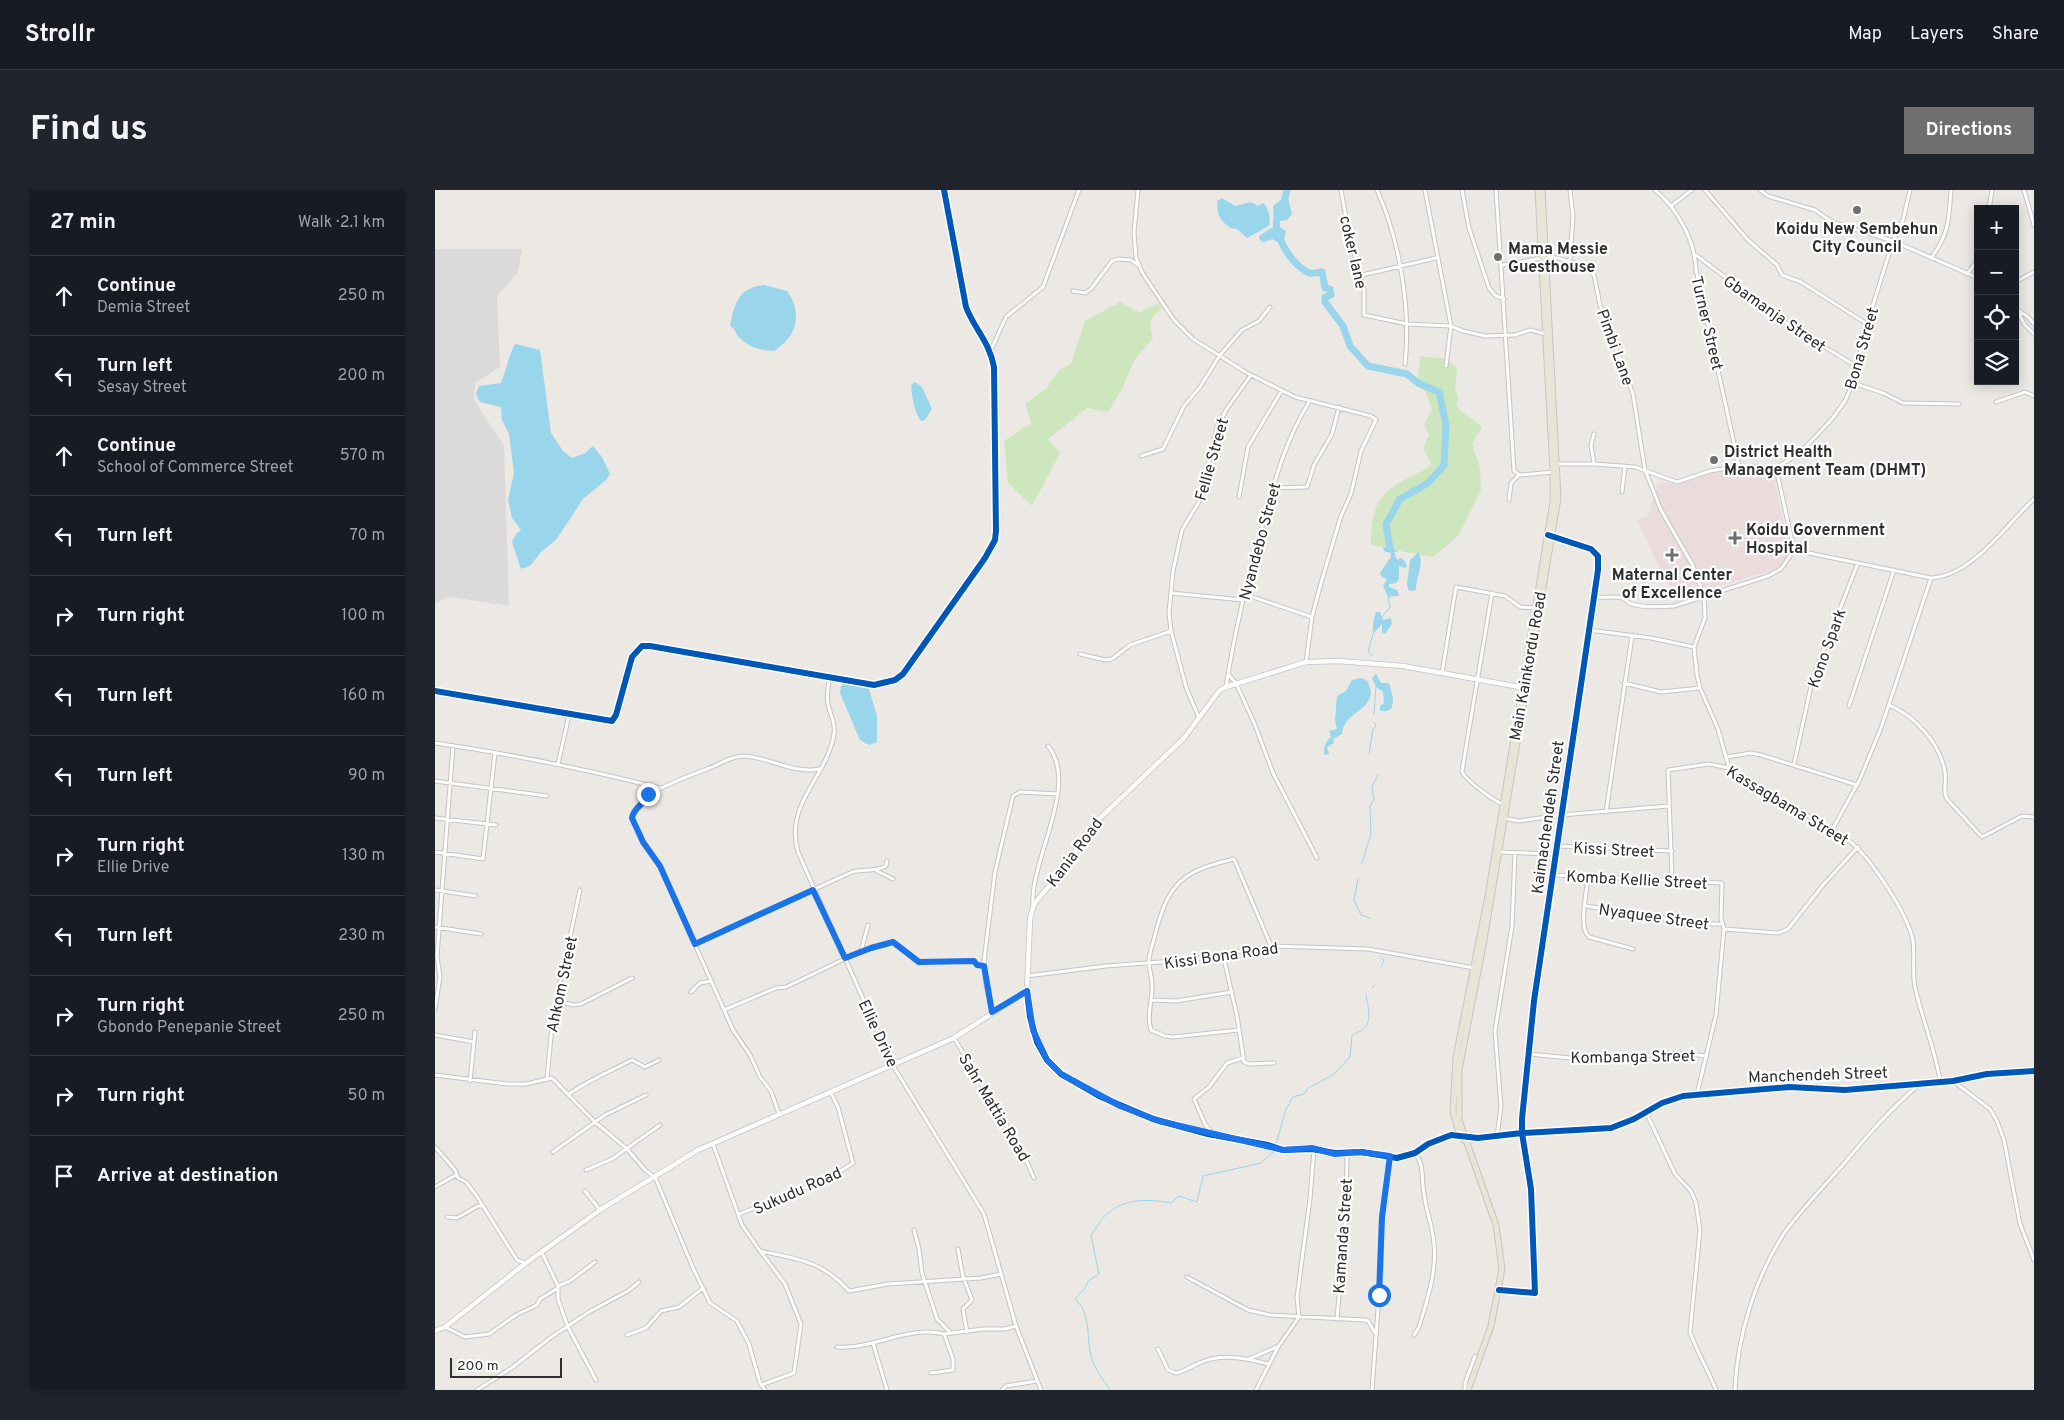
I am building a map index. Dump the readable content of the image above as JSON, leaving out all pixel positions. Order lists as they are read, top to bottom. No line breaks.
{"streets":{"main road":["Main Kainkordu Road","Kania Road"],"street":["coker lane","Gbamanja Street","Turner Street","Pimbi Lane","Bona Street","Fellie Street","Nyandebo Street","Kono Spark","Kassagbama Street","Kaimachendeh Street","Kissi Street","Komba Kellie Street","Nyaquee Street","Kissi Bona Road","Ahkom Street","Ellie Drive","Kombanga Street","Manchendeh Street","Sahr Mattia Road","Sukudu Road","Kamanda Street"]},"crossings":[["Gbamanja Street","Turner Street"],["Gbamanja Street","Bona Street"],["Fellie Street","Kania Road"],["Nyandebo Street","Kania Road"],["Kassagbama Street","Manchendeh Street"],["Kaimachendeh Street","Kissi Street"],["Kaimachendeh Street","Komba Kellie Street"],["Kaimachendeh Street","Kombanga Street"],["Kaimachendeh Street","Manchendeh Street"],["Komba Kellie Street","Nyaquee Street"]],"places":{"other":["Koidu New Sembehun City Council","Mama Messie Guesthouse","District Health Management Team (DHMT)"],"health":["Koidu Government Hospital","Maternal Center of Excellence"]},"scale_bar":"200 m","page":{"header":"Strollr","nav":["Map","Layers","Share"],"buttons":"Directions","title":"Find us","heading":["27 min","Walk · 2.1 km"],"map_buttons":["+","−"],"list":[["Continue","Demia Street","250 m"],["Turn left","Sesay Street","200 m"],["Continue","School of Commerce Street","570 m"],["Turn left","70 m"],["Turn right","100 m"],["Turn left","160 m"],["Turn left","90 m"],["Turn right","Ellie Drive","130 m"],["Turn left","230 m"],["Turn right","Gbondo Penepanie Street","250 m"],["Turn right","50 m"],"Arrive at destination"],"scale":"200 m"}}
